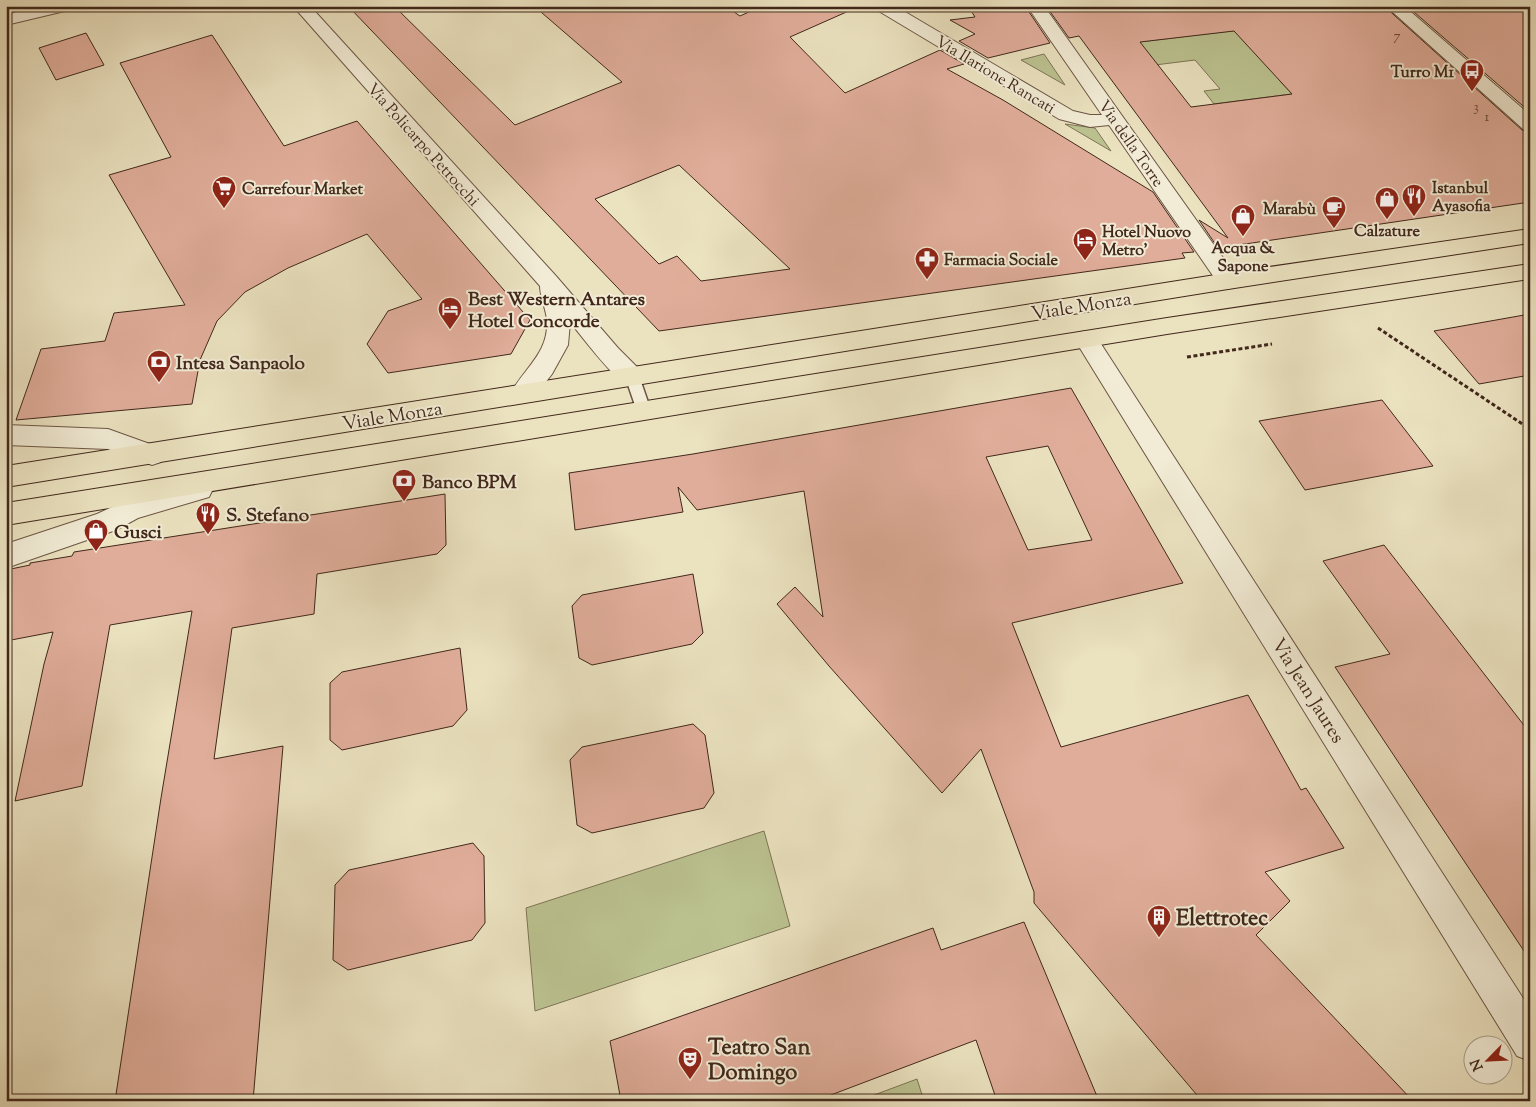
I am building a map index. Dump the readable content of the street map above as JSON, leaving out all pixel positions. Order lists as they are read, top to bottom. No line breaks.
{"streets":{"main road":["Viale Monza"],"street":["Via Ilarione Rancati","Via della Torre","Via Policarpo Petrocchi","Via Jean Jaures"]},"crossings":[["Via Ilarione Rancati","Via della Torre"],["Via della Torre","Viale Monza"],["Via Policarpo Petrocchi","Viale Monza"],["Viale Monza","Via Jean Jaures"]],"places":{"bus stop":["Turro M1"],"supermarket":["Carrefour Market"],"restaurant":["Istanbul Ayasofia","S. Stefano"],"shop":["Calzature","Acqua & Sapone","Gusci"],"cafe":["Marabù"],"hotel":["Hotel Nuovo Metro'","Best Western Antares Hotel Concorde"],"pharmacy":["Farmacia Sociale"],"bank":["Intesa Sanpaolo","Banco BPM"],"building":["Elettrotec"],"theatre":["Teatro San Domingo"]},"house_numbers":["7","3","1"],"north":"bottom left"}
